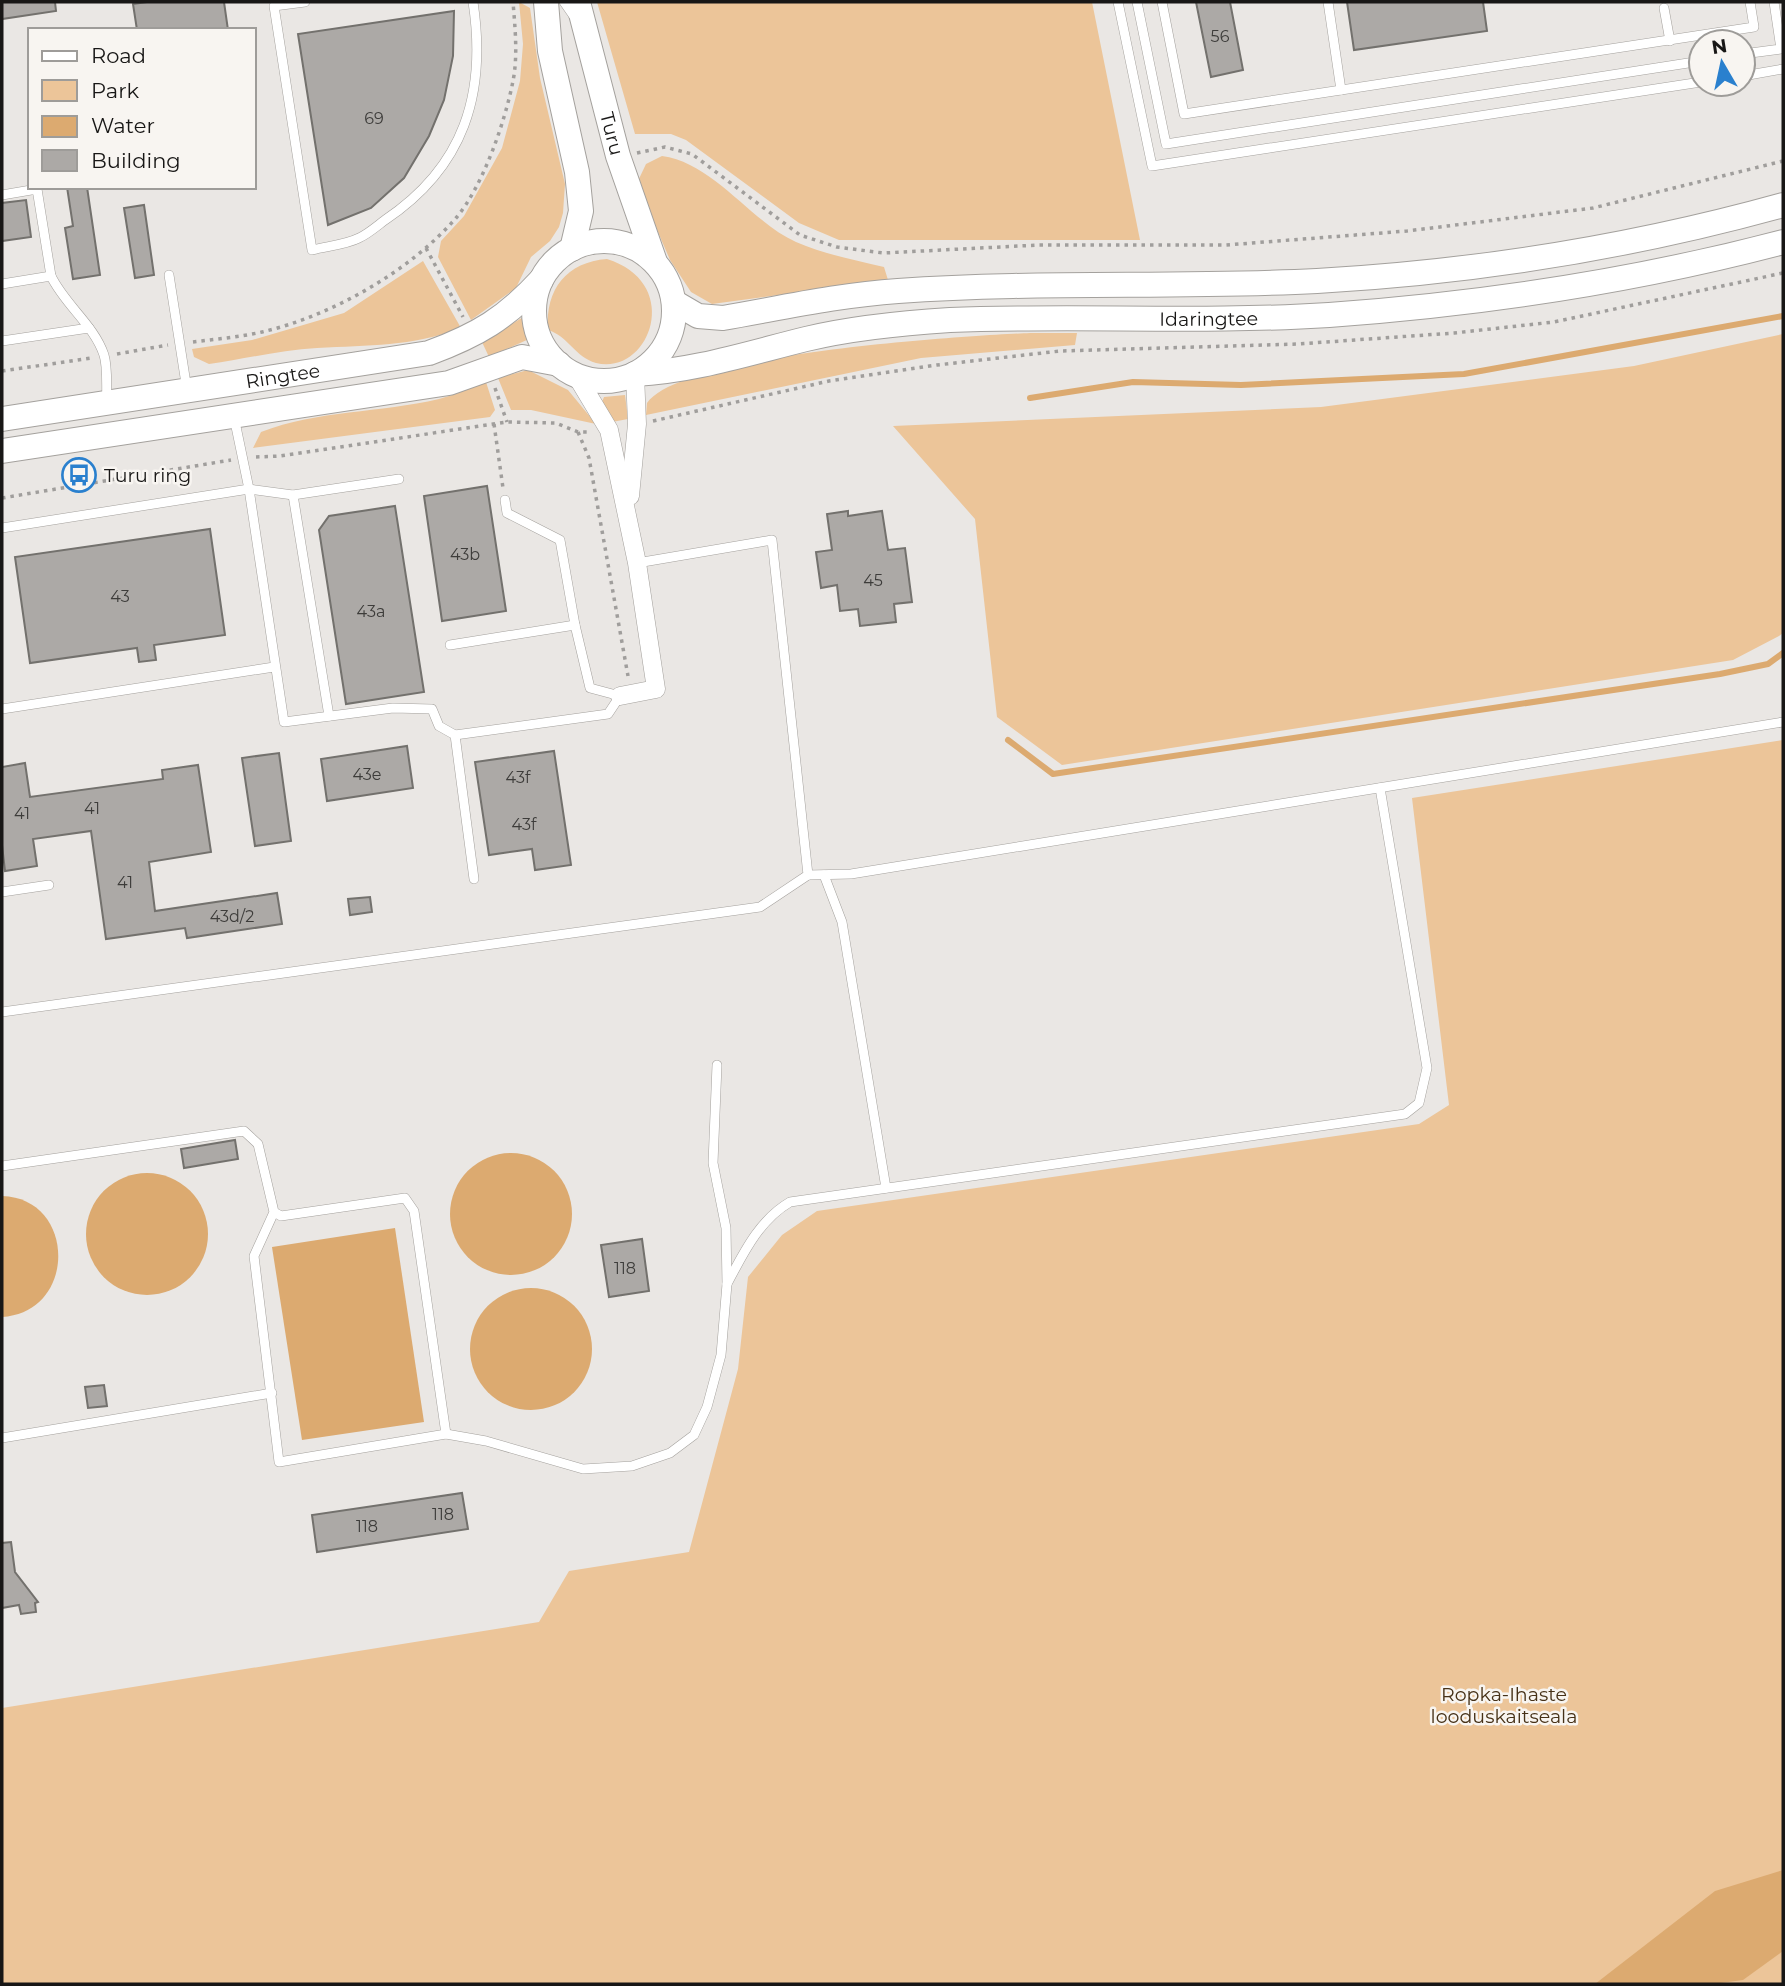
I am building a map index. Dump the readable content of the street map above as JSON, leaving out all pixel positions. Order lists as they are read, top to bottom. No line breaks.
{"streets":{"main road":["Turu","Idaringtee","Ringtee"]},"crossings":[["Turu","Idaringtee"],["Turu","Ringtee"],["Idaringtee","Ringtee"]],"parks":["Ropka-Ihaste looduskaitseala"],"places":{"bus stop":["Turu ring"]},"house_numbers":["56","69","43b","45","43","43a","43e","43f","41","41","43f","41","43d/2","118","118","118"],"legend":["Road","Park","Water","Building"],"north":"top"}
